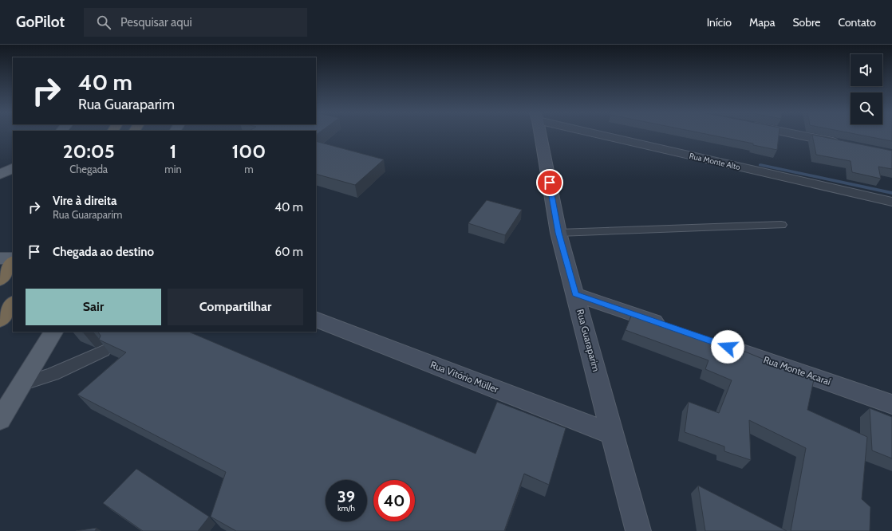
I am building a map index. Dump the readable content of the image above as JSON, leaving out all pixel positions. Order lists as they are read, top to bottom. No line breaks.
{"streets":{"street":["Rua Monte Alto","Rua Guaraparim","Rua Monte Acaraí","Rua Vitório Müller"]},"crossings":[["Rua Guaraparim","Rua Vitório Müller"]],"page":{"header":"GoPilot","search":"Pesquisar aqui","nav":["Início","Mapa","Sobre","Contato"],"turn":["40 m","Rua Guaraparim"],"eta":["20:05","Chegada","1","min","100","m"],"list":[{"name":"Vire à direita","note":"Rua Guaraparim","value":"40 m"},{"name":"Chegada ao destino","value":"60 m"}],"buttons":["Sair","Compartilhar"],"speed":"39 km/h","limit":"40"}}
